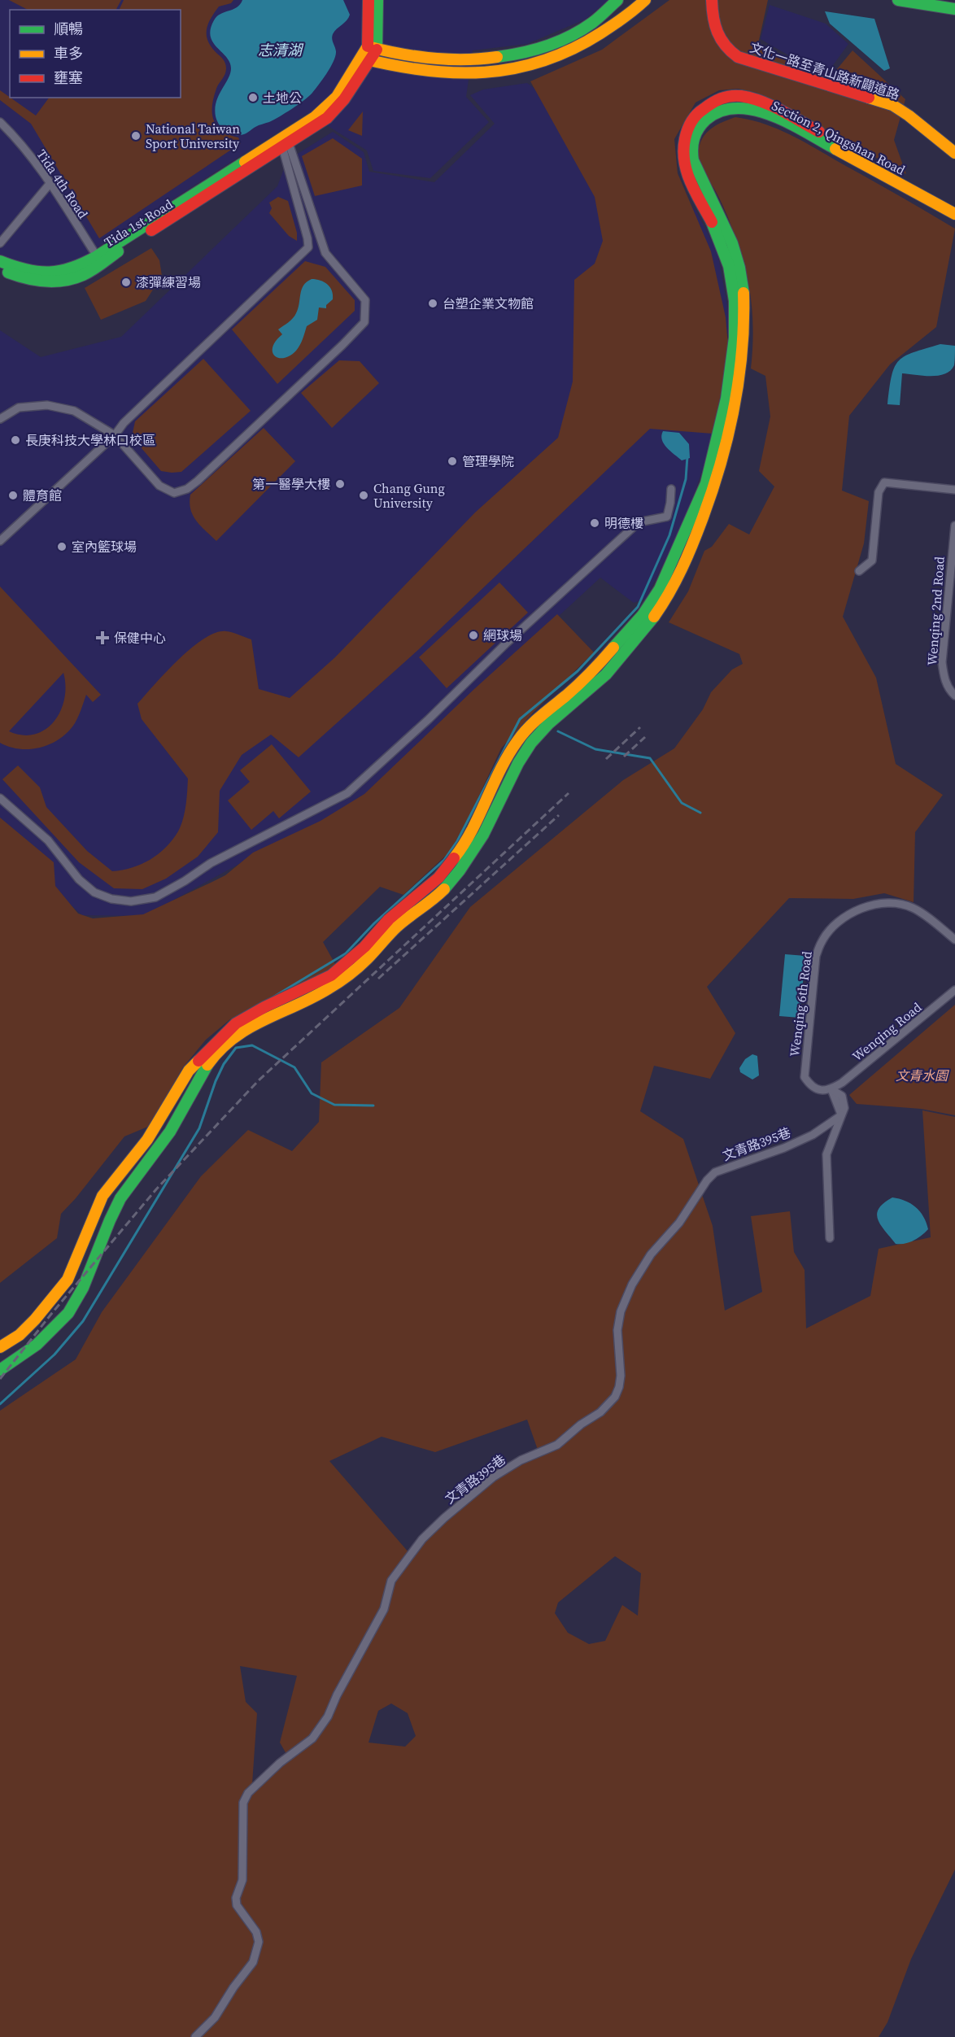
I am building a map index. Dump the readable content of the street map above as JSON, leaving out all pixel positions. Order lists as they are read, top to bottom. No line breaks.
{"streets":{"street":["文化一路至青山路新闢道路","Section 2, Qingshan Road","Tida 4th Road","Tida 1st Road","Wenqing 2nd Road","Wenqing 6th Road","Wenqing Road","文青路395巷"]},"crossings":[["Tida 4th Road","Tida 1st Road"],["Wenqing 6th Road","Wenqing Road"]],"water":["志清湖"],"parks":["文青水園"],"places":{"other":["土地公","National Taiwan Sport University","漆彈練習場","台塑企業文物館","長庚科技大學林口校區","管理學院","第一醫學大樓","體育館","Chang Gung University","明德樓","室內籃球場","網球場"],"health":["保健中心"]},"legend":["順暢","車多","壅塞"]}
